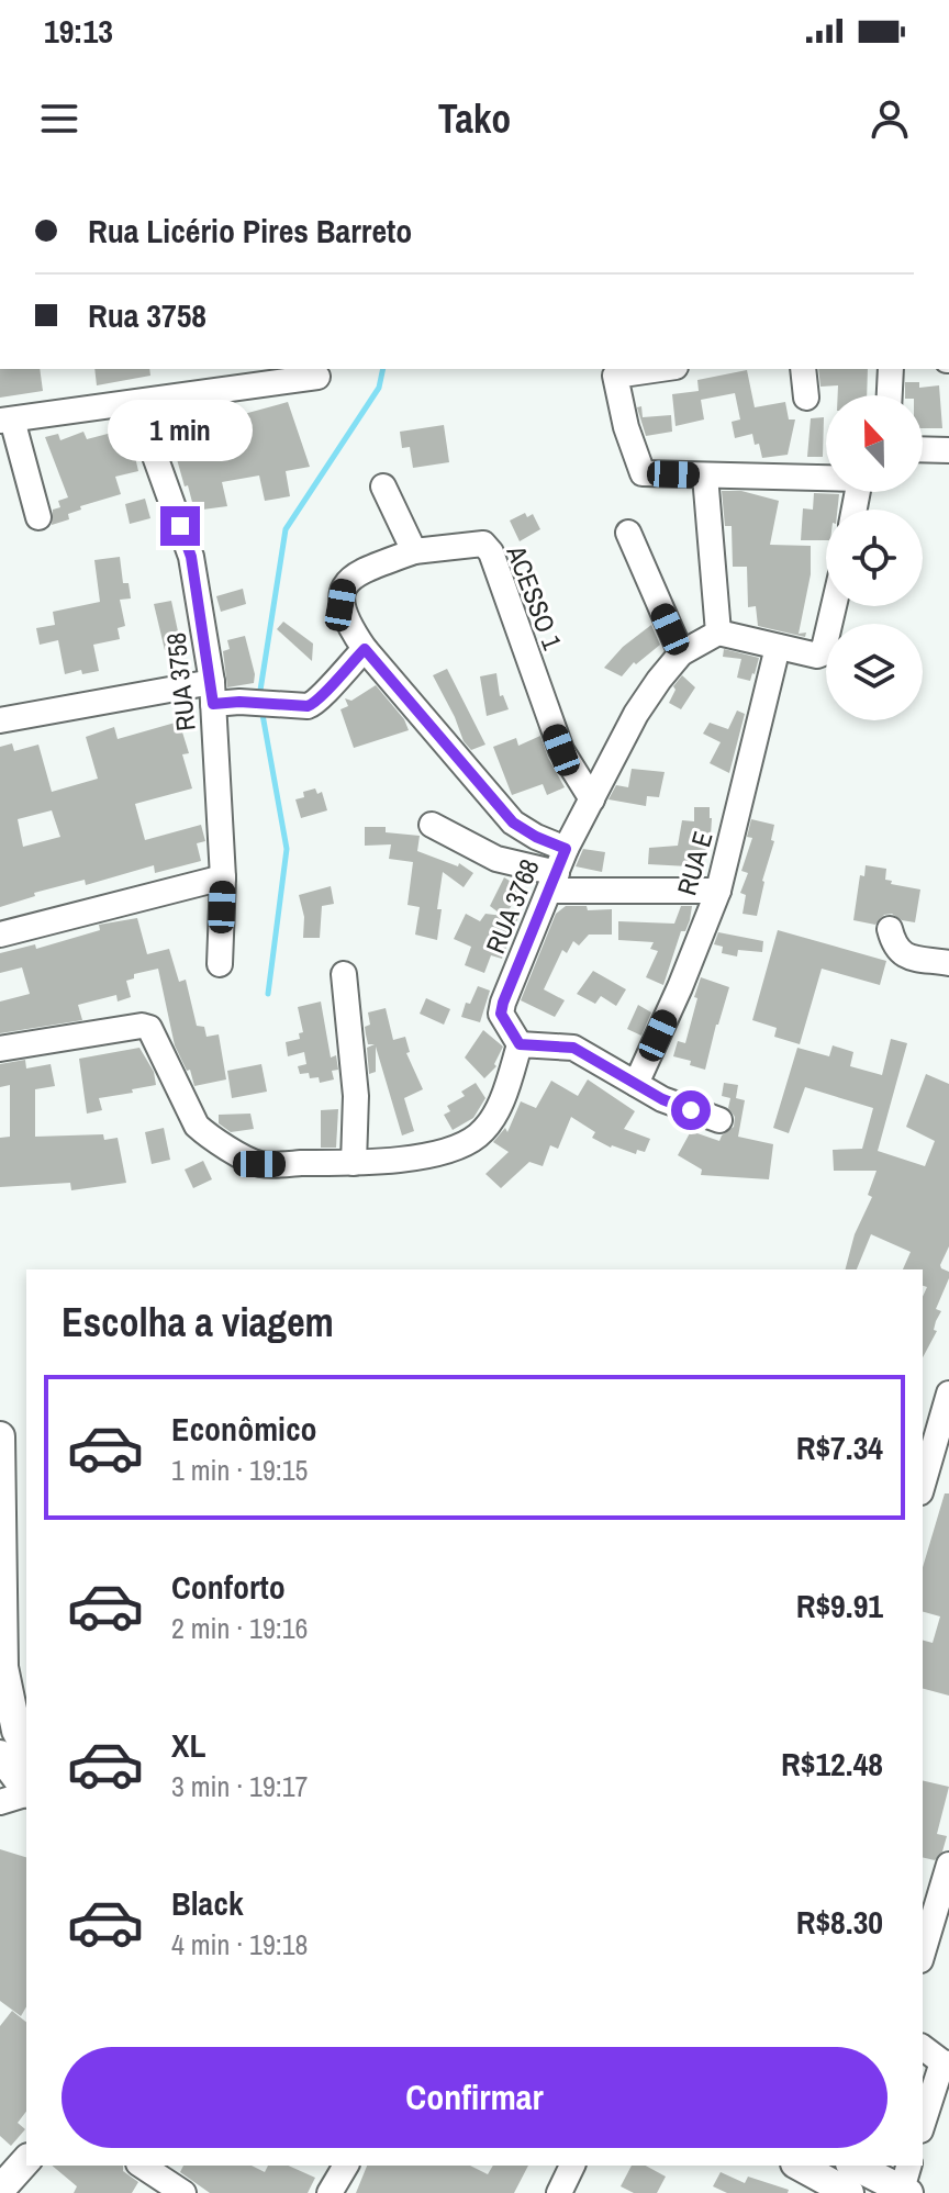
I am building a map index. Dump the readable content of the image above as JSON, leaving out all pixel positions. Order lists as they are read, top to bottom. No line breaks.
{"streets":{"street":["ACESSO 1","RUA 3758","RUA E","RUA 3768"]},"crossings":[["ACESSO 1","RUA 3768"]],"north":"top","page":{"status":"19:13","header":"Tako","banner":["Rua Licério Pires Barreto","Rua 3758"],"bubble":"1 min","heading":"Escolha a viagem","list":[{"name":"Econômico","note":"1 min · 19:15","value":"R$7.34"},{"name":"Conforto","note":"2 min · 19:16","value":"R$9.91"},{"name":"XL","note":"3 min · 19:17","value":"R$12.48"},{"name":"Black","note":"4 min · 19:18","value":"R$8.30"}],"buttons":"Confirmar"}}
